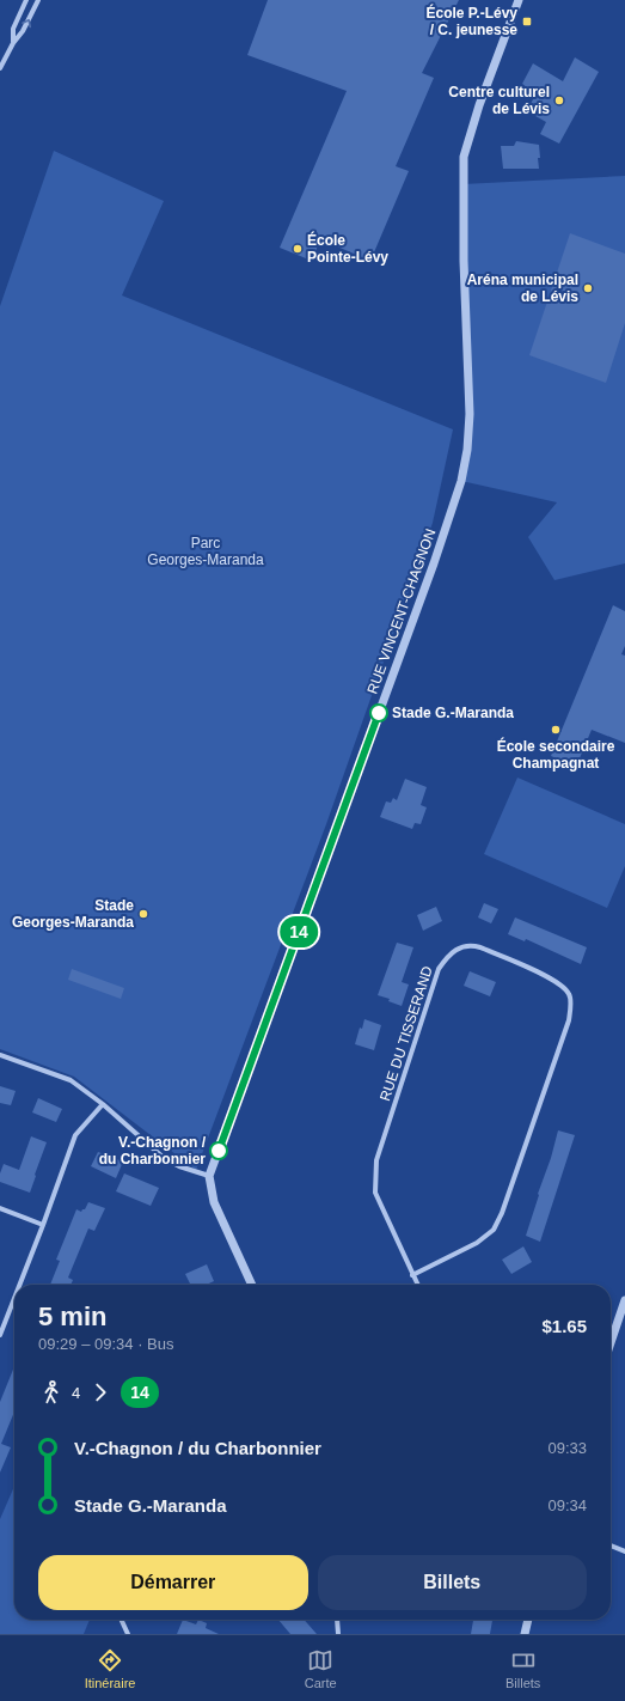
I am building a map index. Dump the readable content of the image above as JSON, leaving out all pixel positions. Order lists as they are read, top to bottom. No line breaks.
{"streets":{"street":["RUE VINCENT-CHAGNON","RUE DU TISSERAND"]},"parks":["Parc Georges-Maranda"],"places":{"transit":["École P.-Lévy / C. jeunesse"],"other":["Centre culturel de Lévis","École Pointe-Lévy","Aréna municipal de Lévis","Stade G.-Maranda","École secondaire Champagnat","Stade Georges-Maranda","V.-Chagnon / du Charbonnier"]},"lines":["bus line 14"],"page":{"on_map":"14","heading":["5 min","09:29 – 09:34 · Bus","$1.65"],"legs":["4","14"],"list":[{"name":"V.-Chagnon / du Charbonnier","value":"09:33"},{"name":"Stade G.-Maranda","value":"09:34"}],"buttons":["Démarrer","Billets"],"tabs":["Itinéraire","Carte","Billets"]}}
